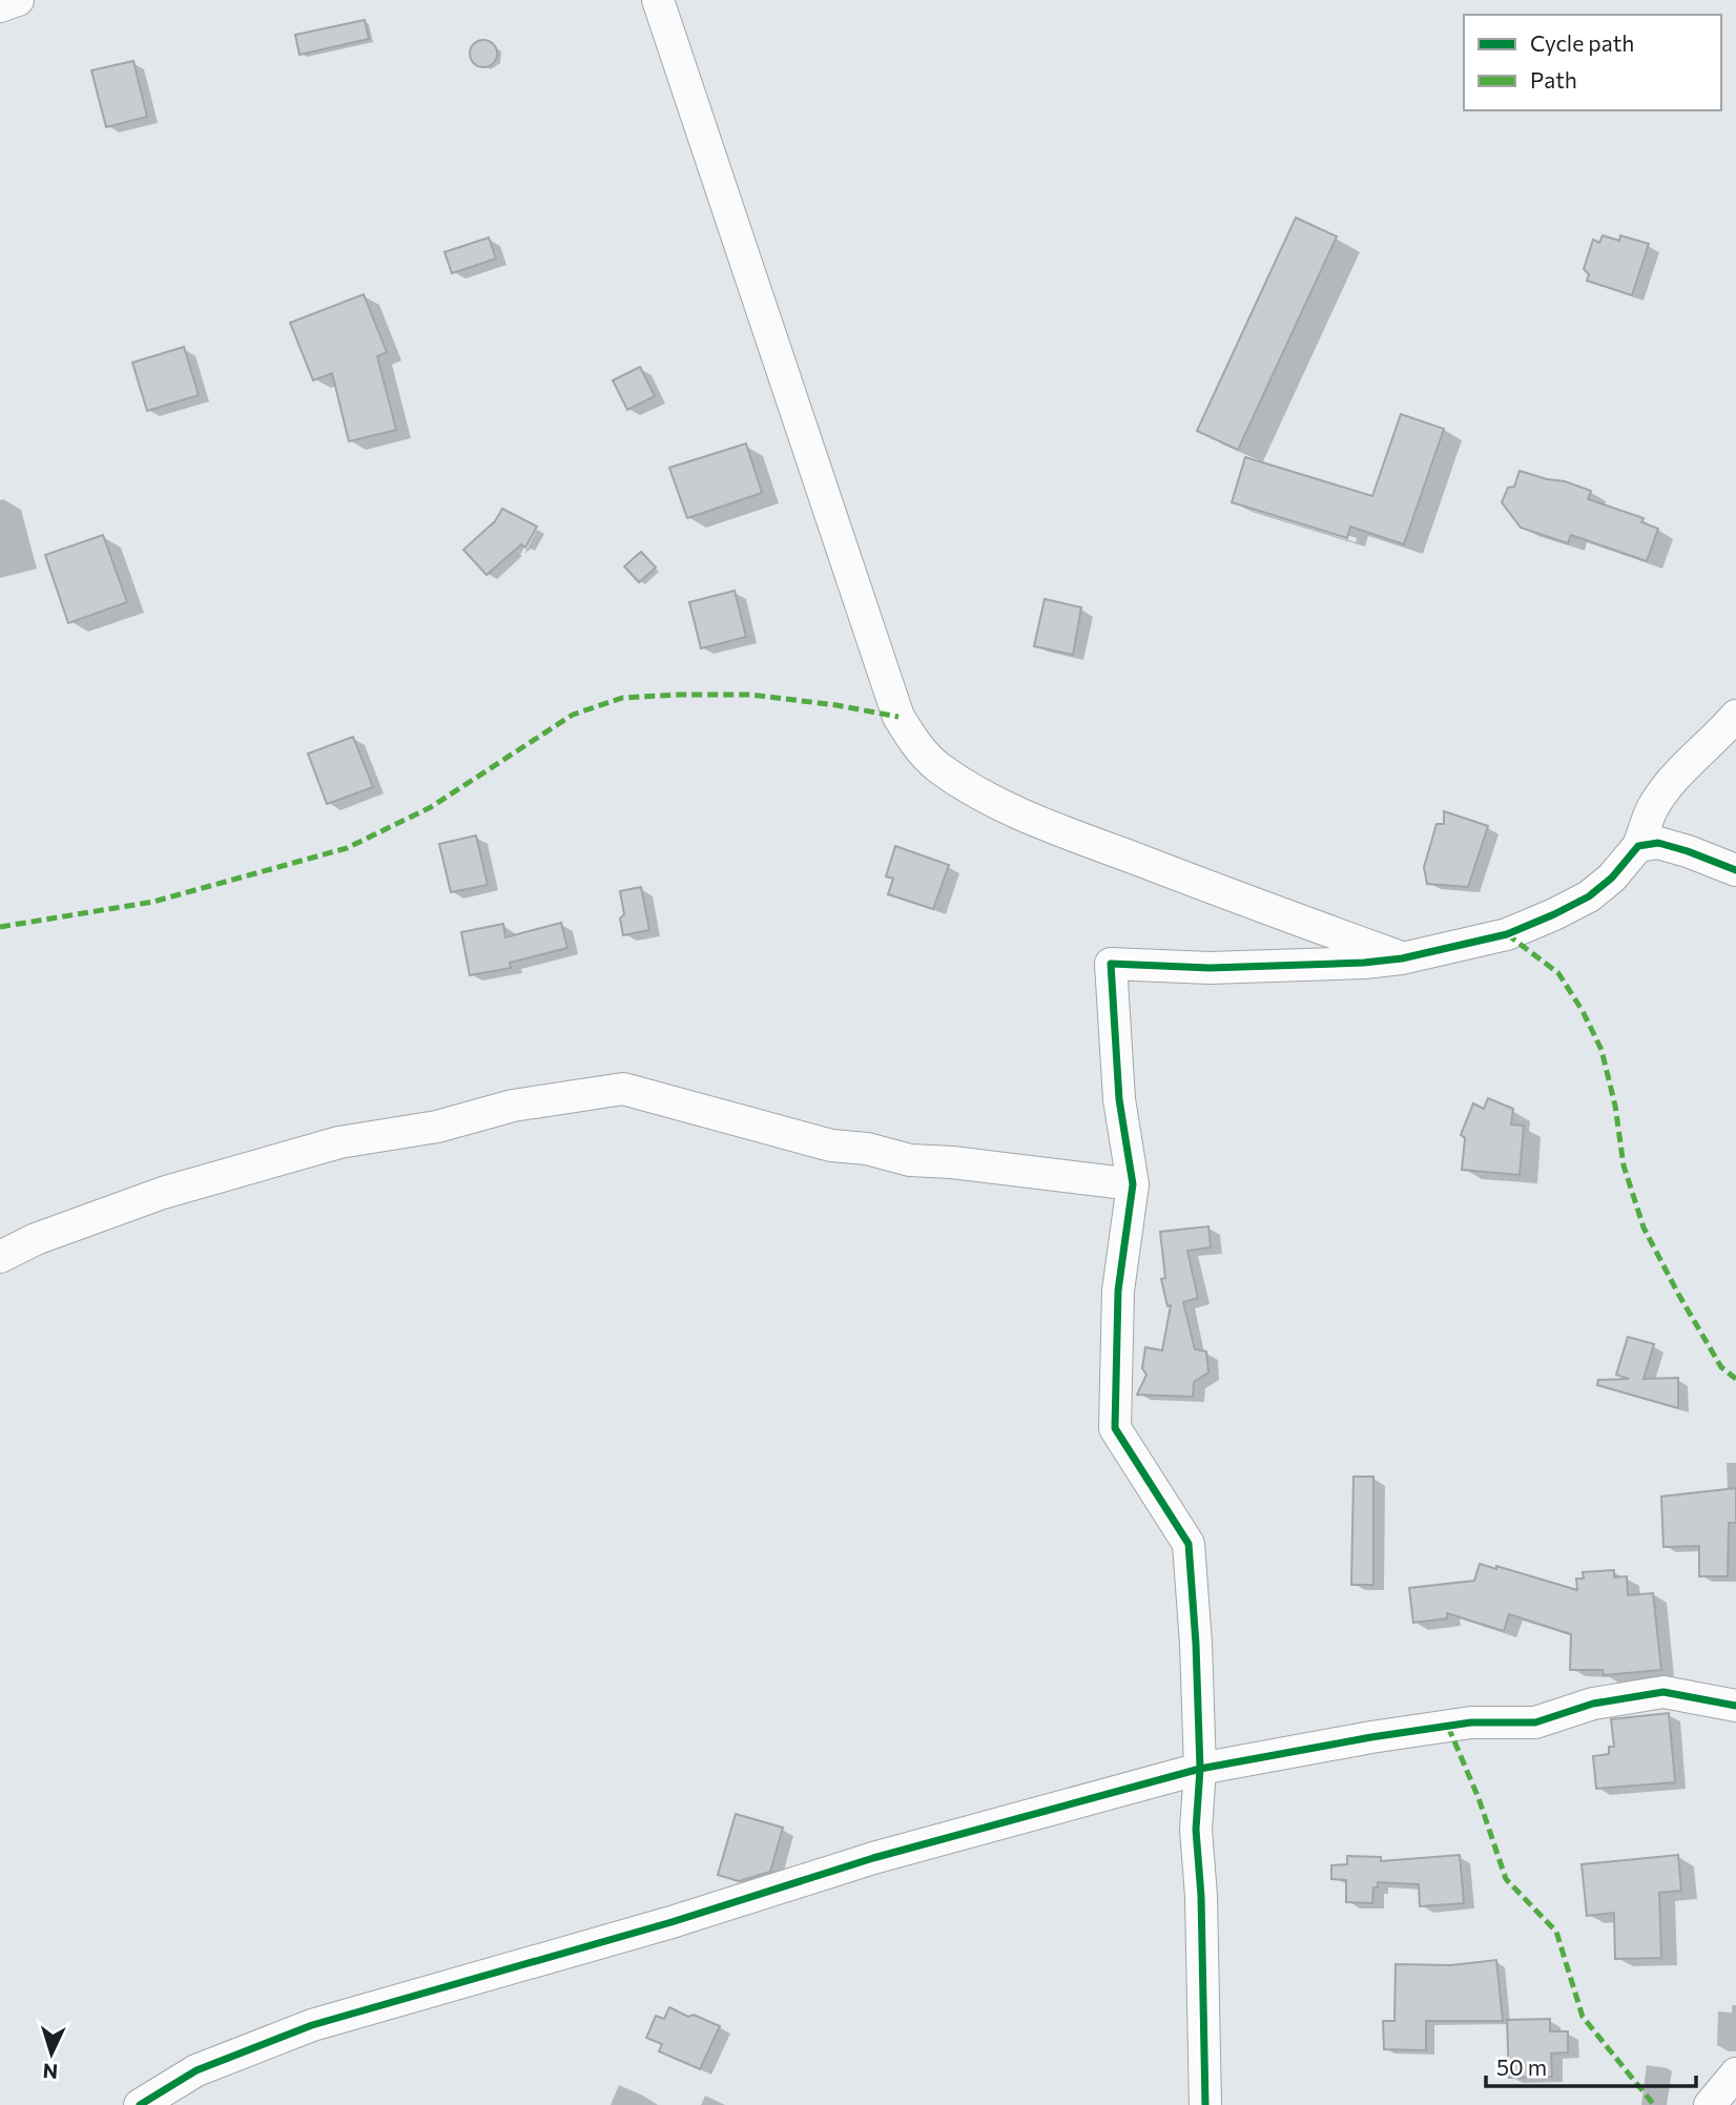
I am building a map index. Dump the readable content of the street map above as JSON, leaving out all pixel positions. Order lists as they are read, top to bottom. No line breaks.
{"legend":["Cycle path","Path"],"scale_bar":"50 m","north":"bottom"}
